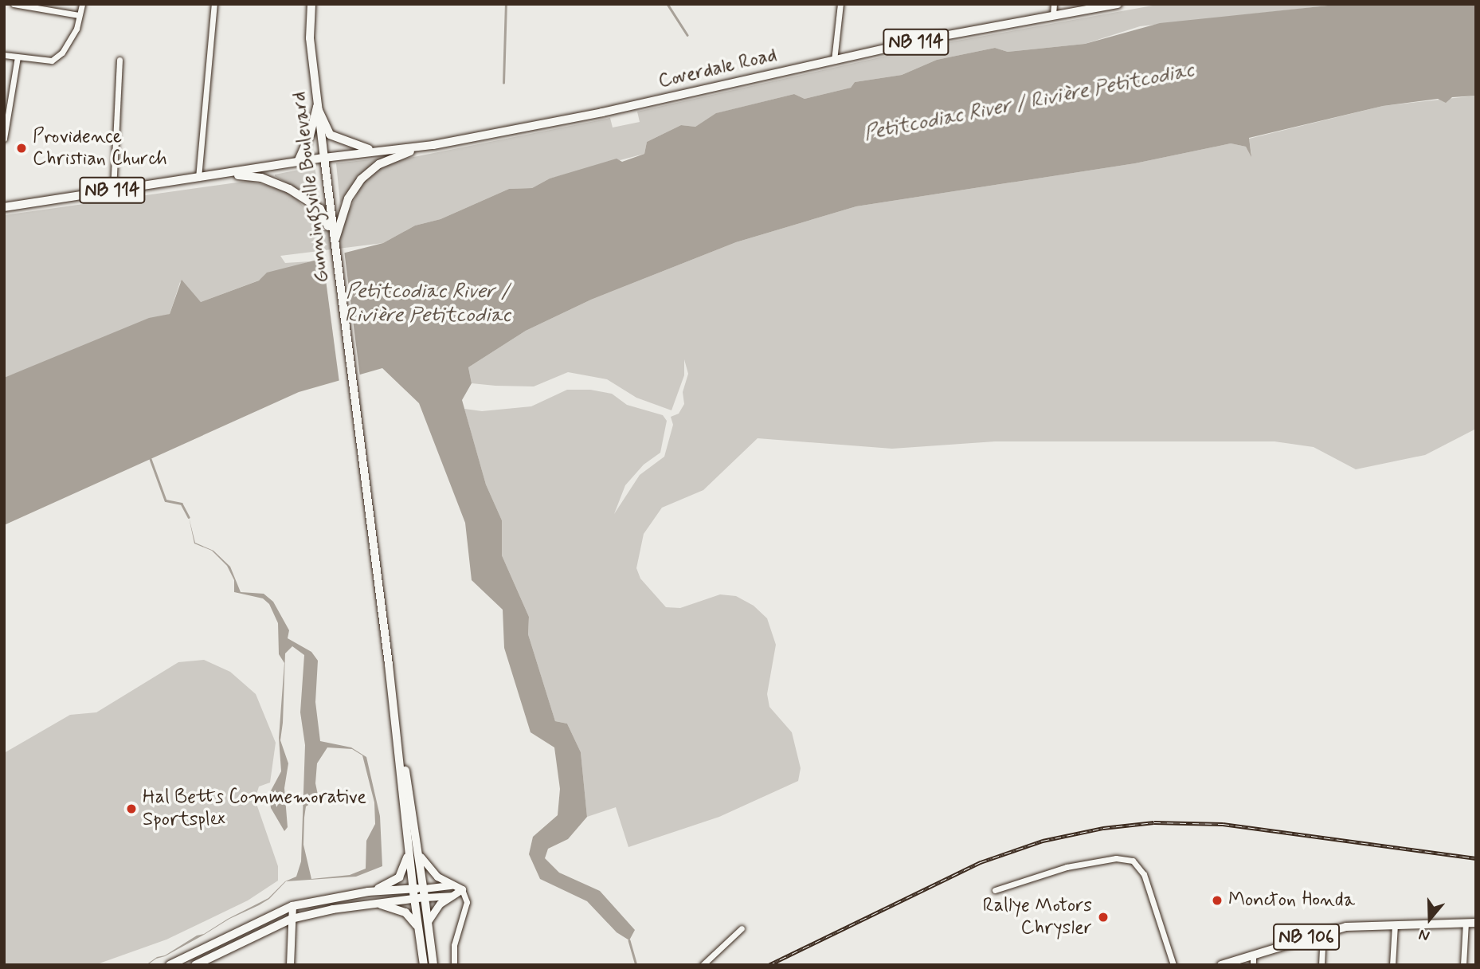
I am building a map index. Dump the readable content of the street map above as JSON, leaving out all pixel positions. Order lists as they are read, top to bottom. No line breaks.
{"streets":{"main road":["NB 114","Coverdale Road","Gunningsville Boulevard","NB 106"]},"crossings":[["NB 114","Coverdale Road"],["NB 114","Gunningsville Boulevard"],["Coverdale Road","Gunningsville Boulevard"]],"water":["Petitcodiac River / Rivière Petitcodiac"],"places":["Providence Christian Church","Hal Betts Commemorative Sportsplex","Moncton Honda","Rallye Motors Chrysler"],"north":"bottom"}
